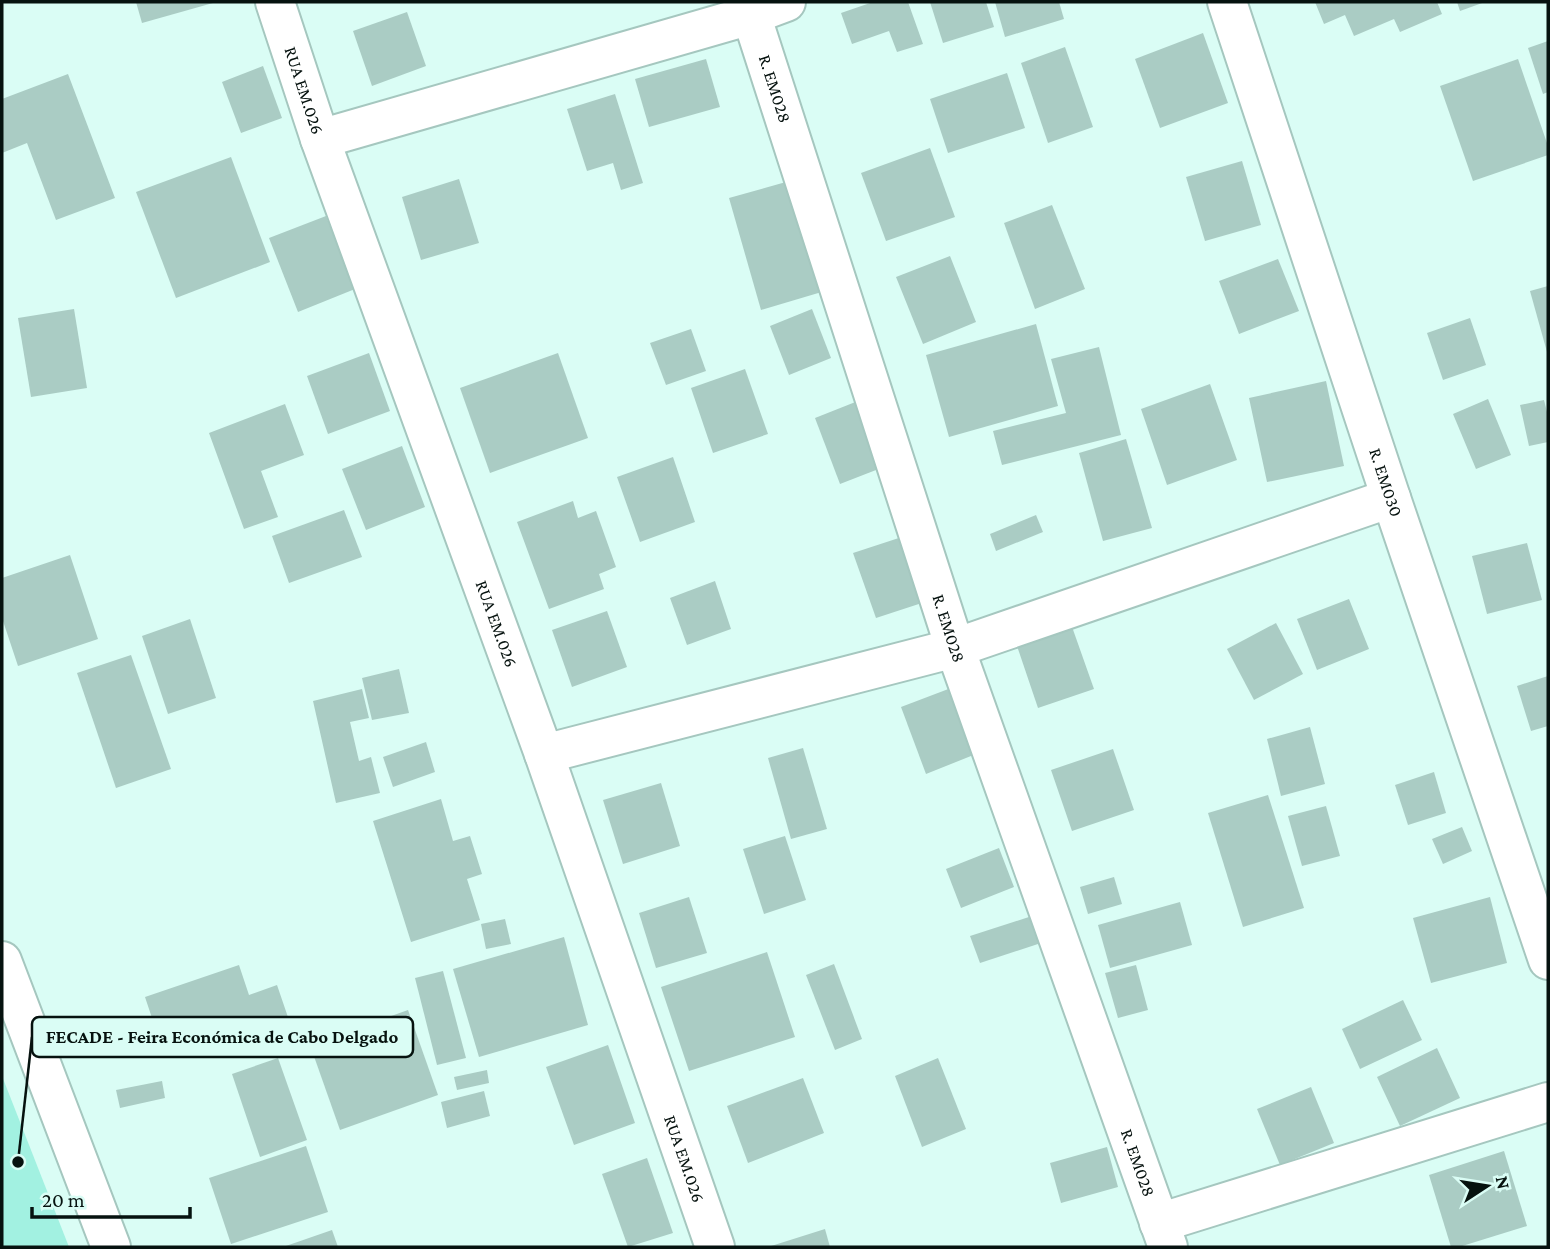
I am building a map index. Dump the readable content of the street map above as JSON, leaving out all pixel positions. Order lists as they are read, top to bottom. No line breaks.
{"streets":{"street":["R. EM028","RUA EM.026","R. EM030"]},"places":["FECADE - Feira Económica de Cabo Delgado"],"scale_bar":"20 m","north":"right"}
